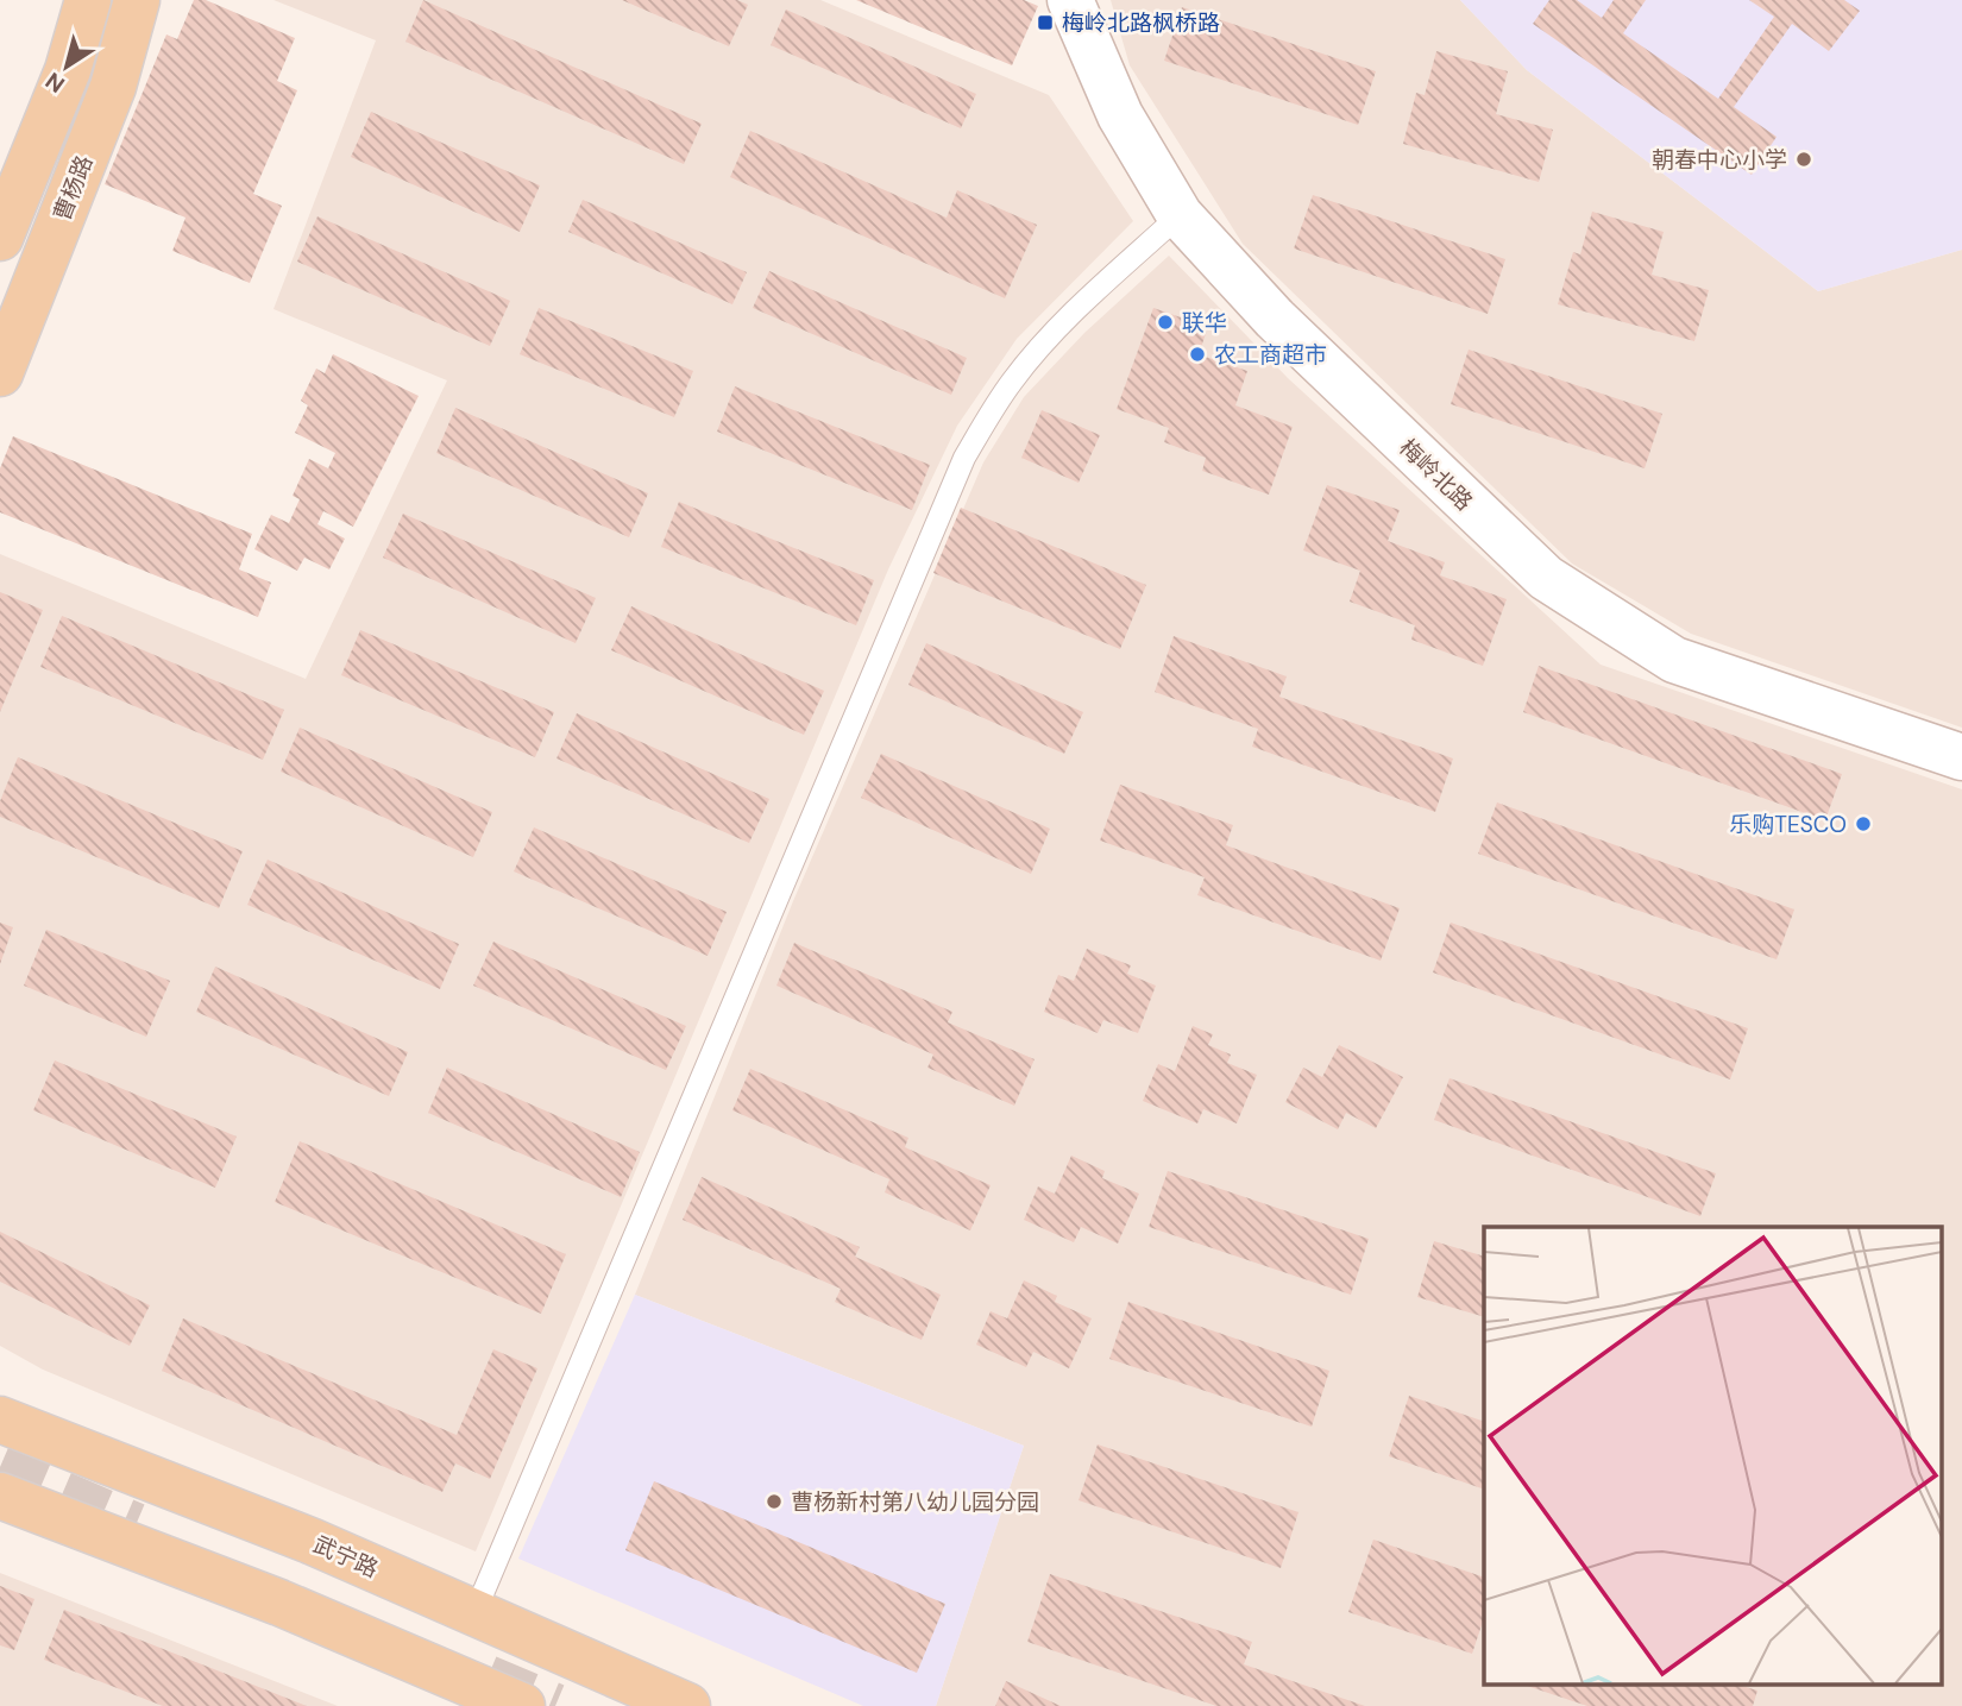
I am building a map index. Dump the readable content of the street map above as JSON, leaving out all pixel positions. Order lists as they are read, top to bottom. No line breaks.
{"streets":{"main road":["曹杨路","武宁路"],"street":["梅岭北路"]},"places":{"transit":["梅岭北路枫桥路"],"other":["朝春中心小学","联华","农工商超市","乐购TESCO","曹杨新村第八幼儿园分园"]},"north":"bottom left"}
